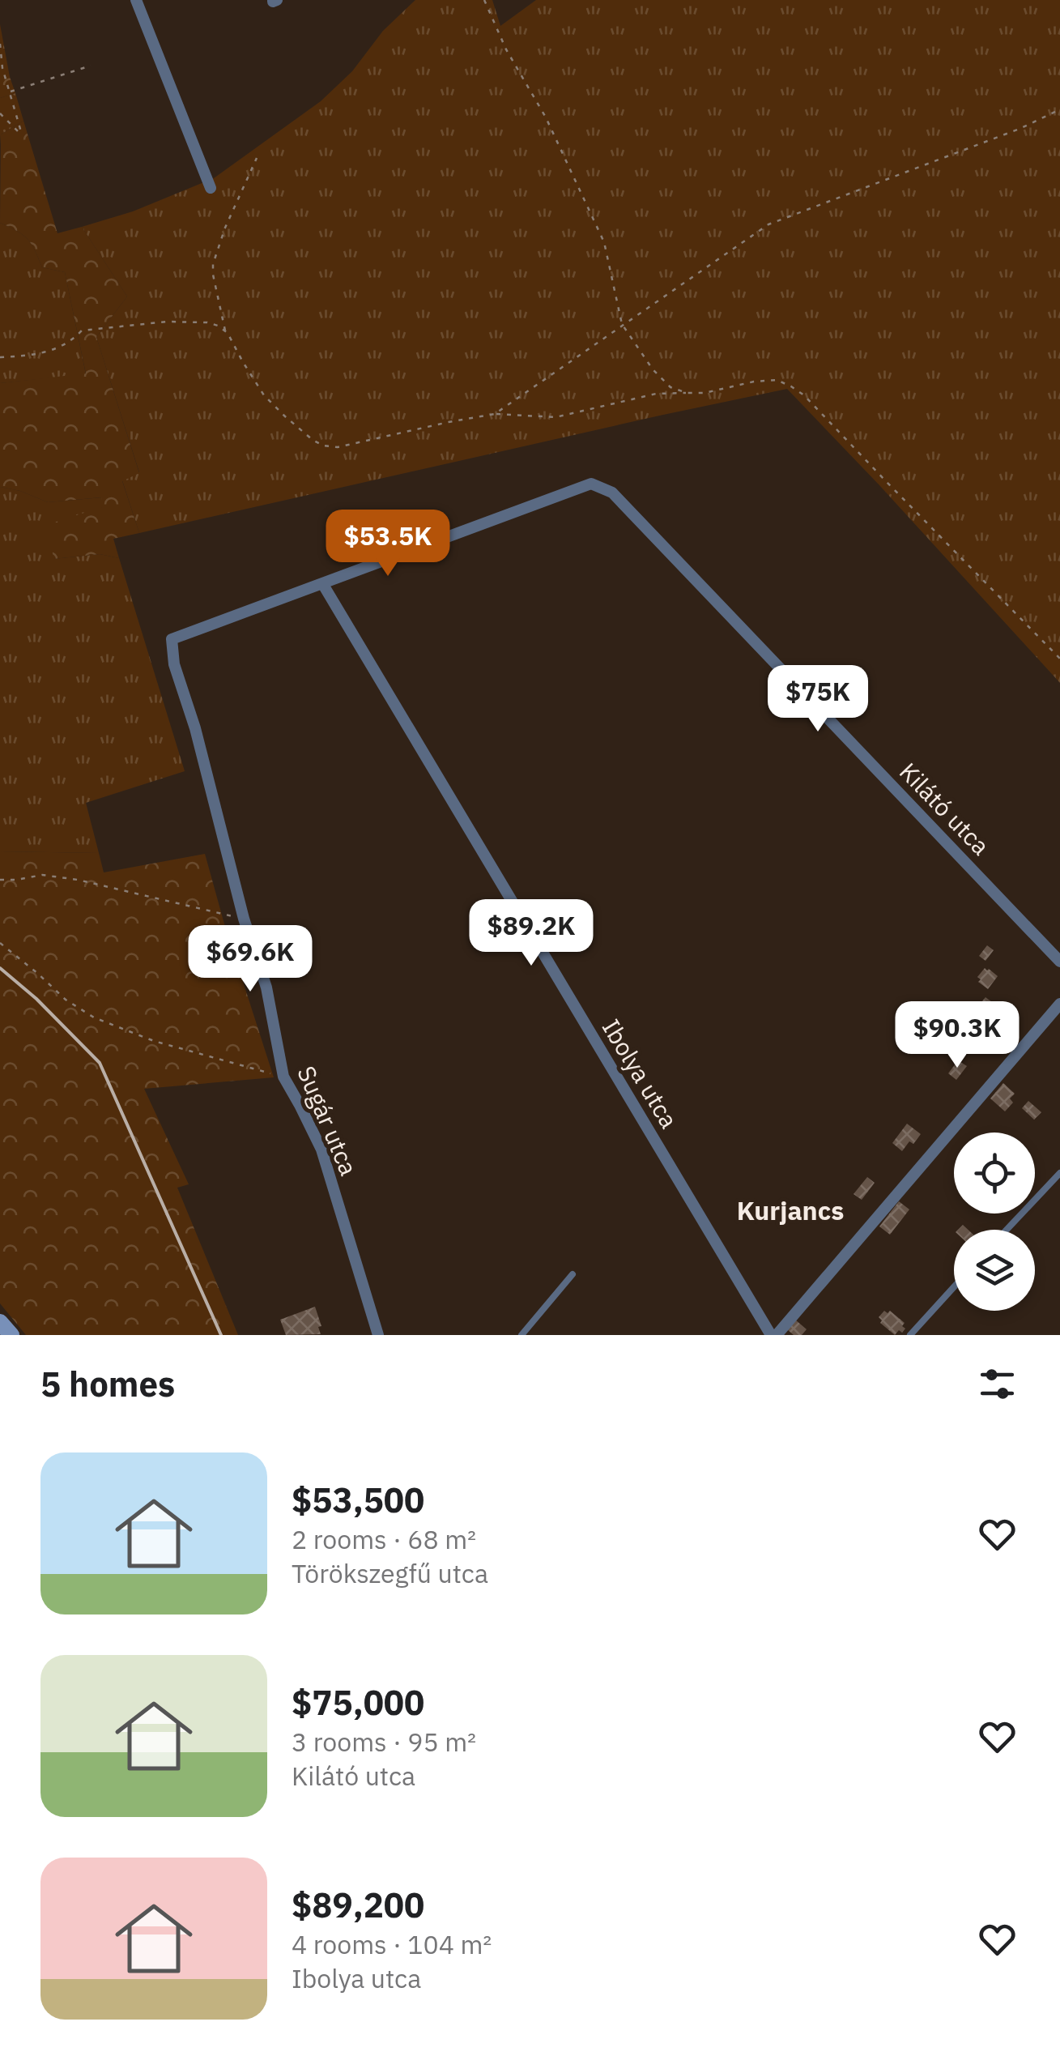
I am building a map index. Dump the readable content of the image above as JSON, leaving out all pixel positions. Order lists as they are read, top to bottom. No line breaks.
{"streets":{"street":["Kilátó utca","Ibolya utca","Sugár utca"]},"crossings":[["Kilátó utca","Ibolya utca"],["Kilátó utca","Sugár utca"],["Ibolya utca","Sugár utca"]],"districts":["Kurjancs"],"page":{"price":["$53.5K","$75K","$89.2K","$69.6K","$90.3K"],"heading":"5 homes","list":[{"name":"$53,500","note":"2 rooms · 68 m² · Törökszegfű utca"},{"name":"$75,000","note":"3 rooms · 95 m² · Kilátó utca"},{"name":"$89,200","note":"4 rooms · 104 m² · Ibolya utca"}]}}
